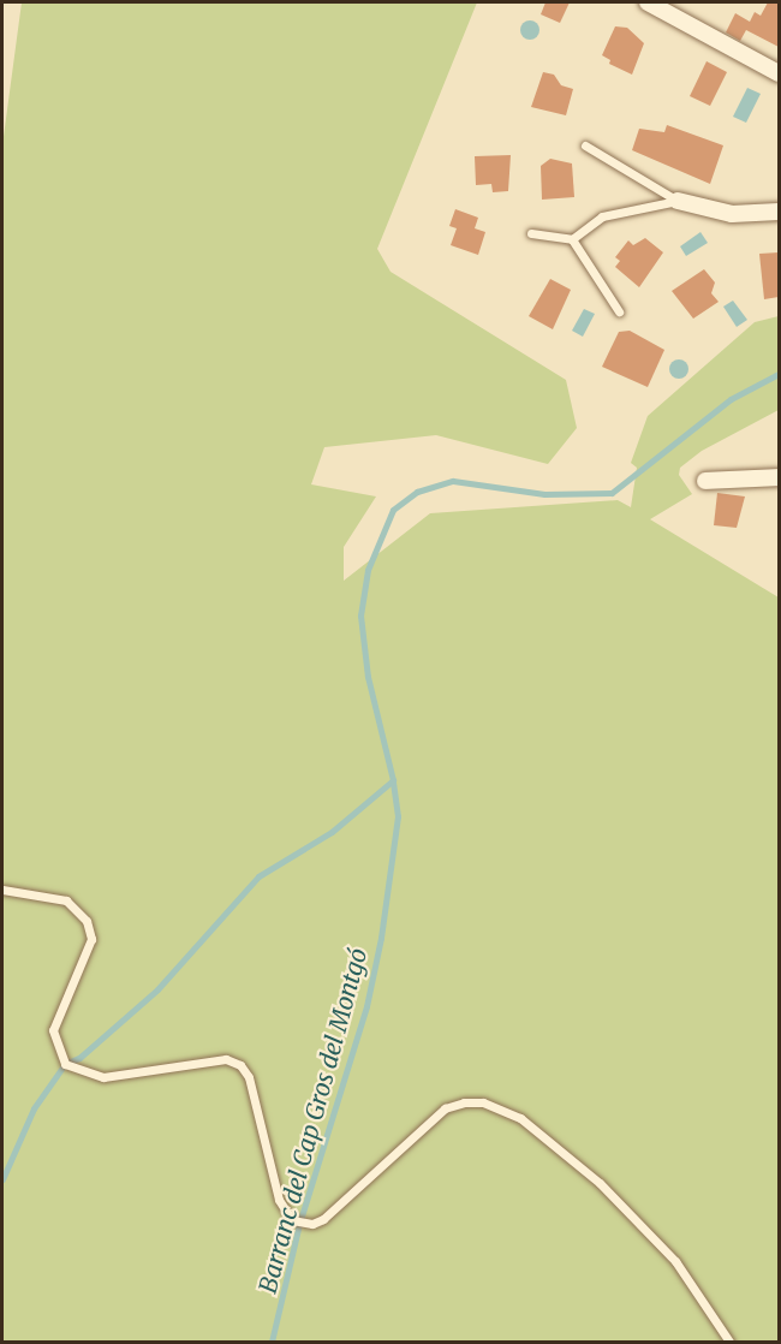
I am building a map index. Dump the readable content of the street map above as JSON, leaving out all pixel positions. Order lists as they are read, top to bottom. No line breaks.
{"water":["Barranc del Cap Gros del Montgó"]}
